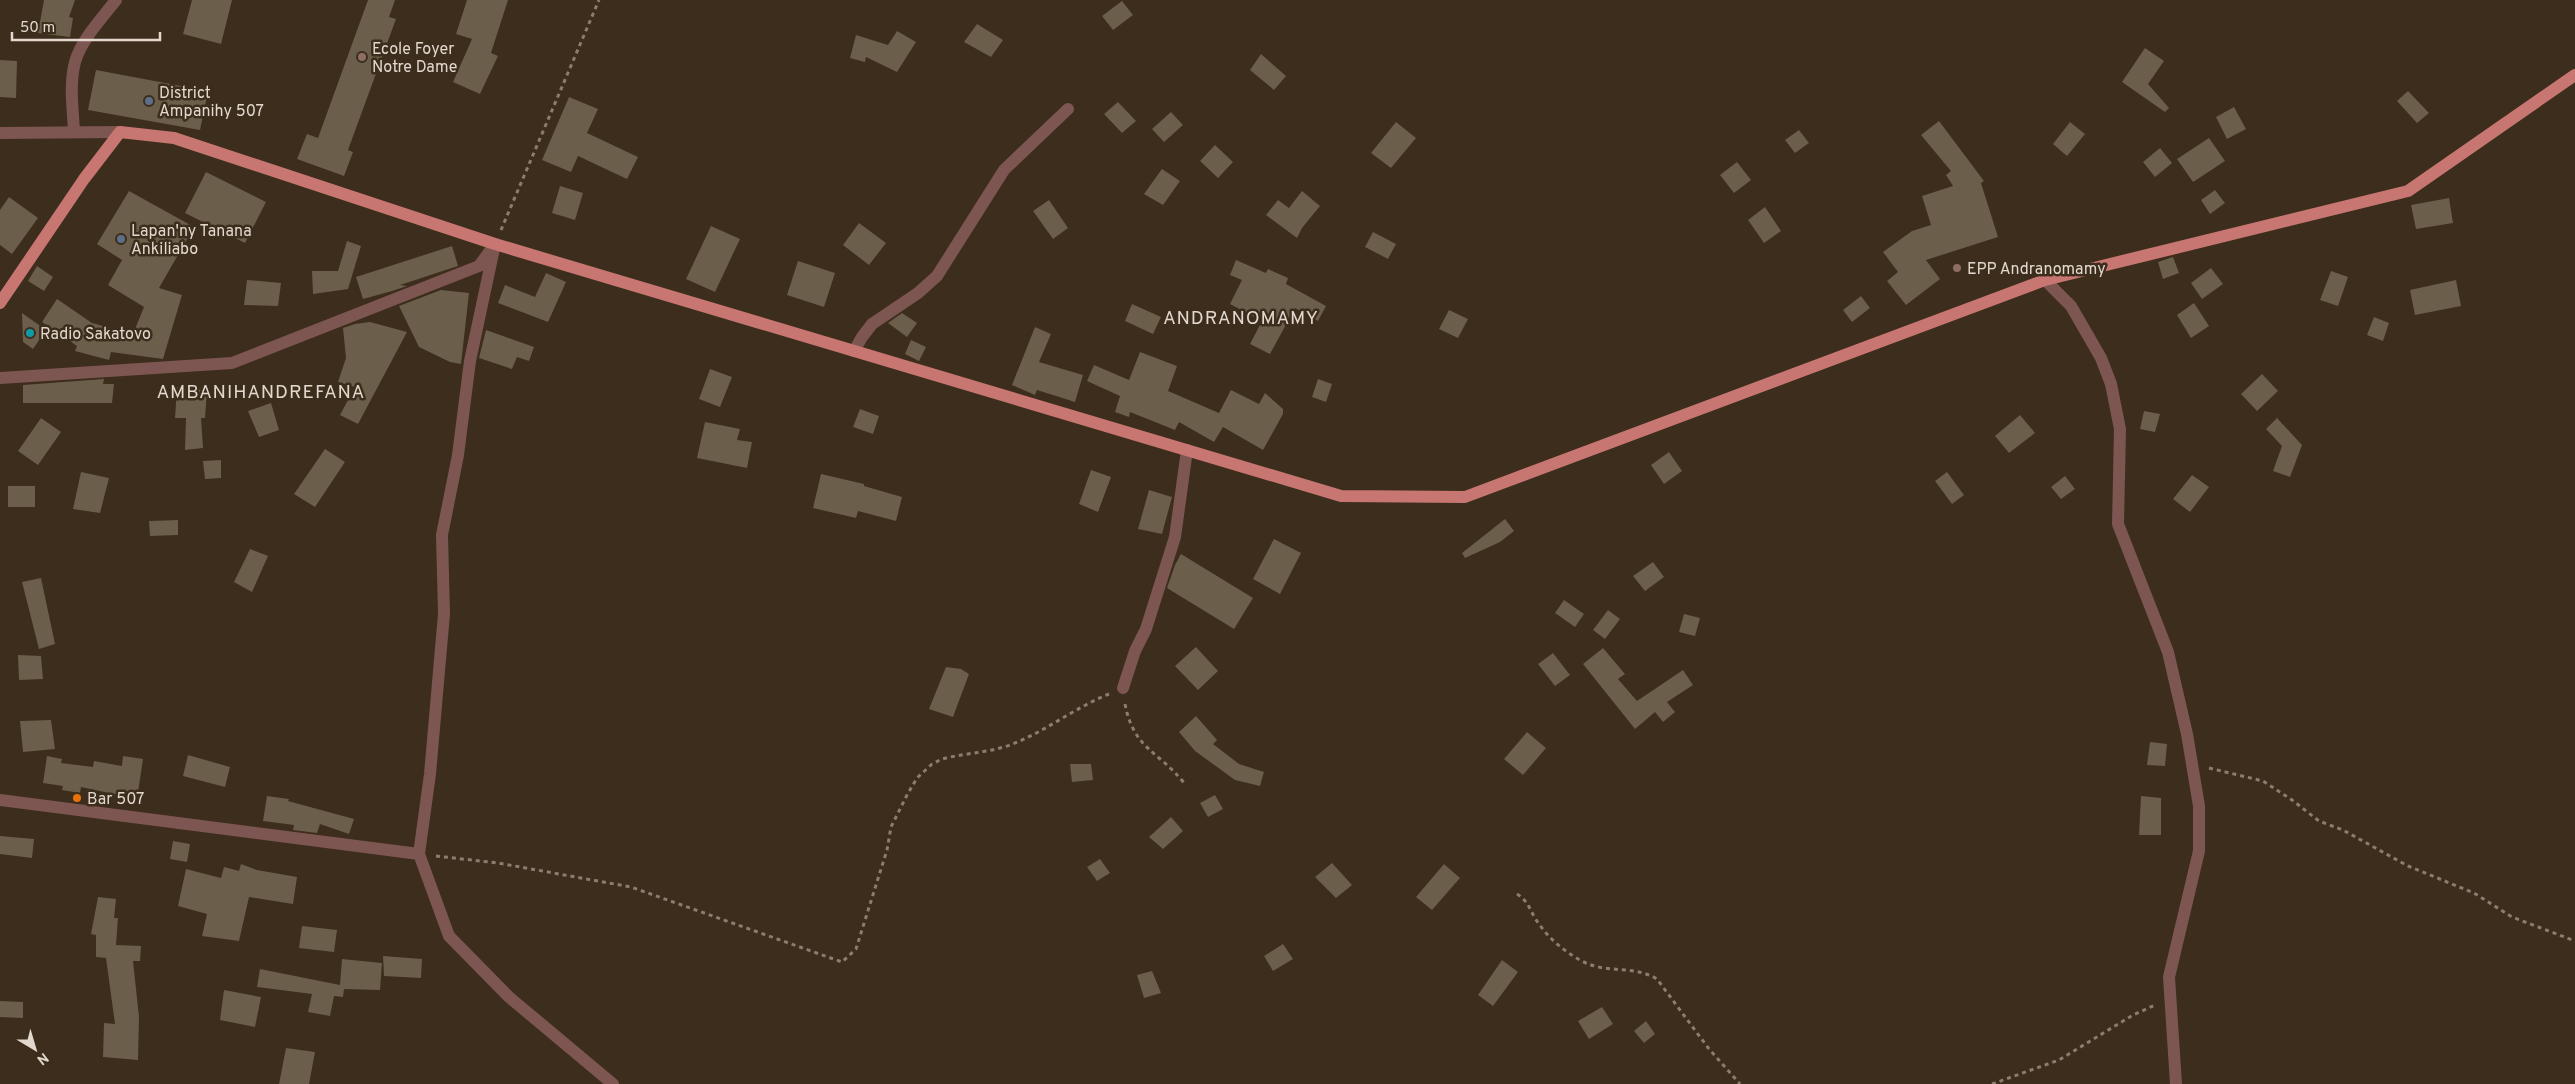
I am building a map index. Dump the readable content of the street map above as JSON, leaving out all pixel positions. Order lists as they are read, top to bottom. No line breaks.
{"districts":["ANDRANOMAMY","AMBANIHANDREFANA"],"places":["Ecole Foyer Notre Dame","District Ampanihy 507","Lapan'ny Tanana Ankiliabo","EPP Andranomamy","Radio Sakatovo","Bar 507"],"scale_bar":"50 m","north":"bottom right"}
